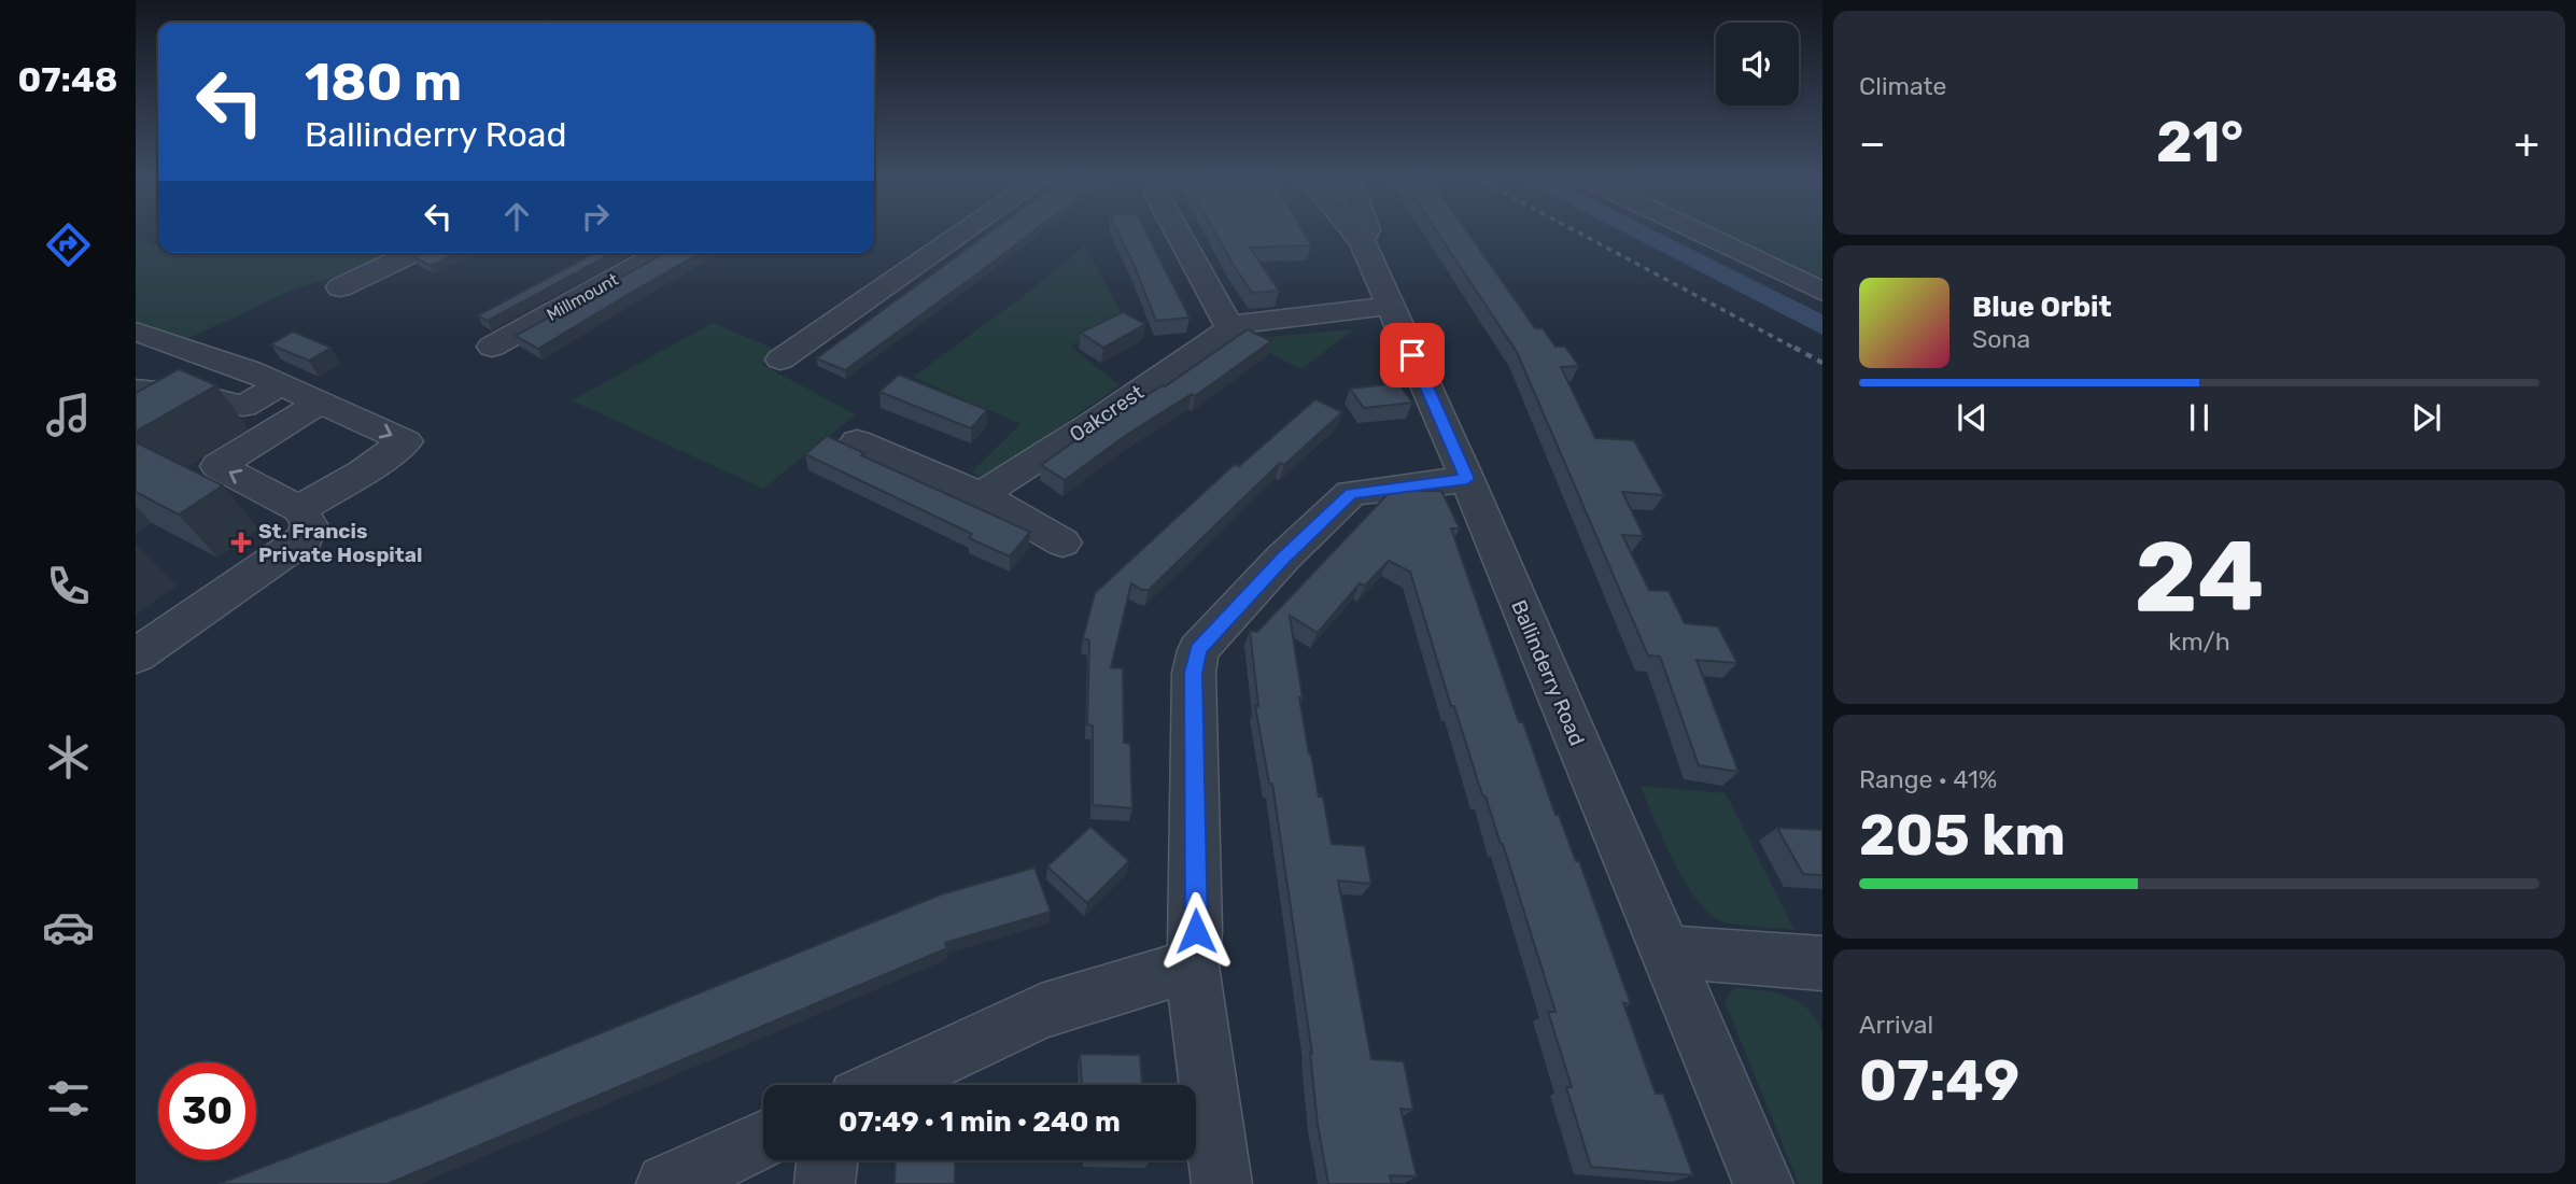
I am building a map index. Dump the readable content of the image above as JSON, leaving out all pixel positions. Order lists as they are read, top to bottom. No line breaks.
{"streets":{"street":["Millmount","Oakcrest","Ballinderry Road"]},"crossings":[["Oakcrest","Ballinderry Road"]],"places":{"health":["St. Francis Private Hospital"]},"page":{"tabs":"07:48","tile":["Climate",["24","km/h"],["Range · 41%","205 km"],["Arrival","07:49"]],"turn":["180 m","Ballinderry Road"],"heat":["−","21°","+"],"song":["Blue Orbit","Sona"],"limit":"30","trip":"07:49 · 1 min · 240 m"}}
